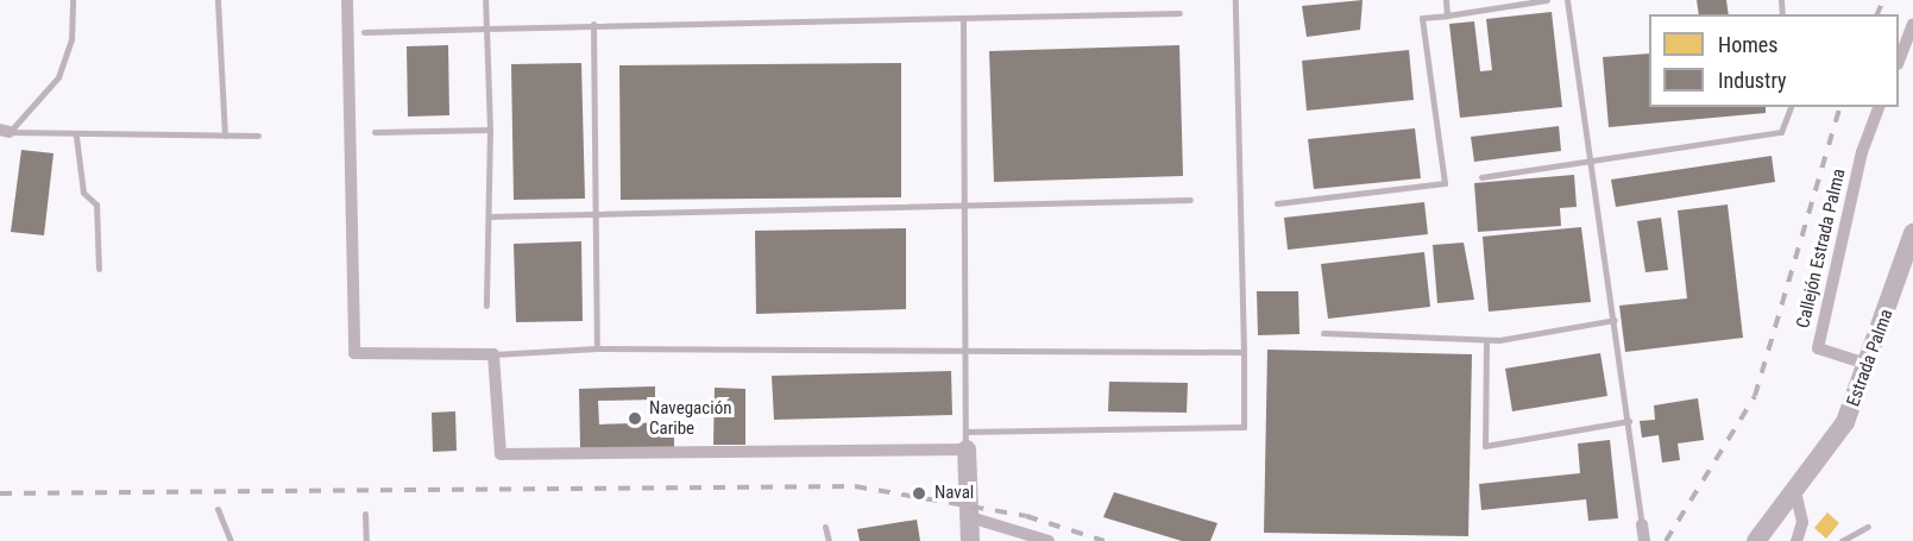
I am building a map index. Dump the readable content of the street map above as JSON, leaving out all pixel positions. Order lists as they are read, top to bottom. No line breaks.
{"streets":{"main road":["Estrada Palma"],"street":["Callejón Estrada Palma"]},"crossings":[["Callejón Estrada Palma","Estrada Palma"]],"places":["Navegación Caribe","Naval"],"legend":["Homes","Industry"]}
